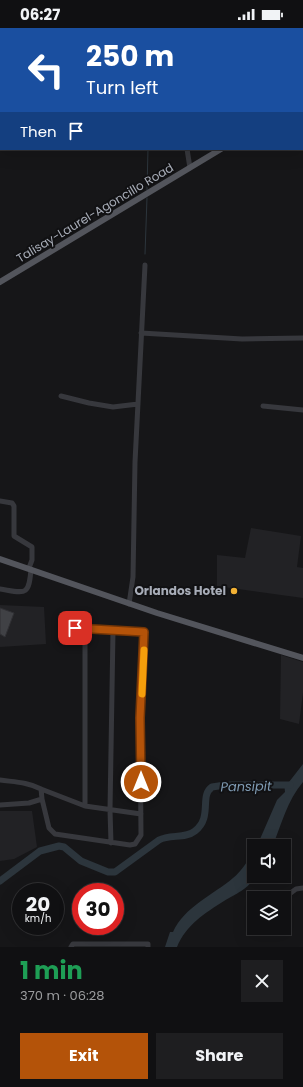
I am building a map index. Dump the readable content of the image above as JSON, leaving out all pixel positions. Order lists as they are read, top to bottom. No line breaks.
{"streets":{"main road":["Talisay-Laurel-Agoncillo Road"]},"water":["Pansipit"],"places":["Orlandos Hotel"],"page":{"status":"06:27","turn":["250 m","Turn left"],"then":"Then","speed":"20 km/h","limit":"30","heading":["1 min","370 m · 06:28"],"buttons":["Exit","Share"]}}
